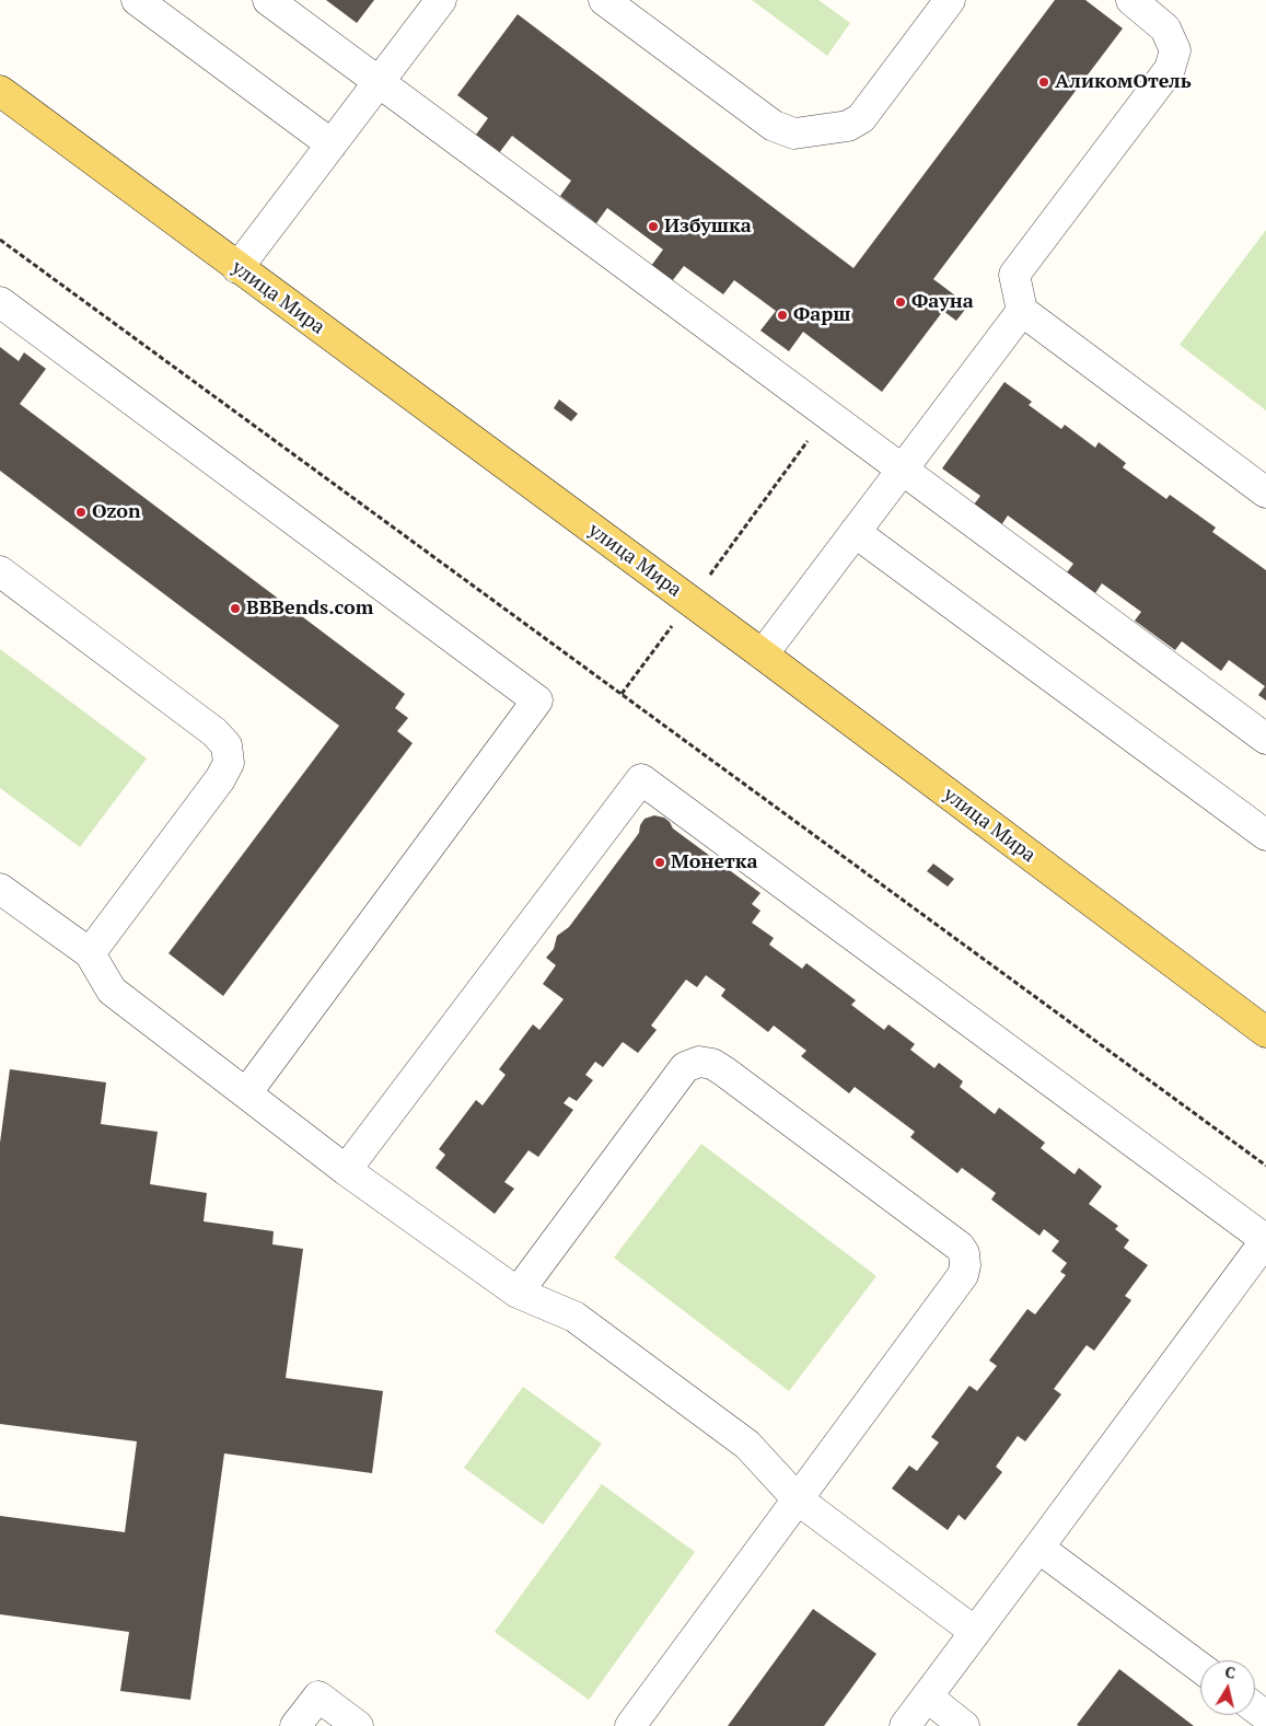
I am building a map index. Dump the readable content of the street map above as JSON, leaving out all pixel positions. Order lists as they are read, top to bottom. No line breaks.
{"streets":{"main road":["улица Мира"]},"places":["АликомОтель","Избушка","Фауна","Фарш","Ozon","BBBends.com","Монетка"],"north":"top"}
